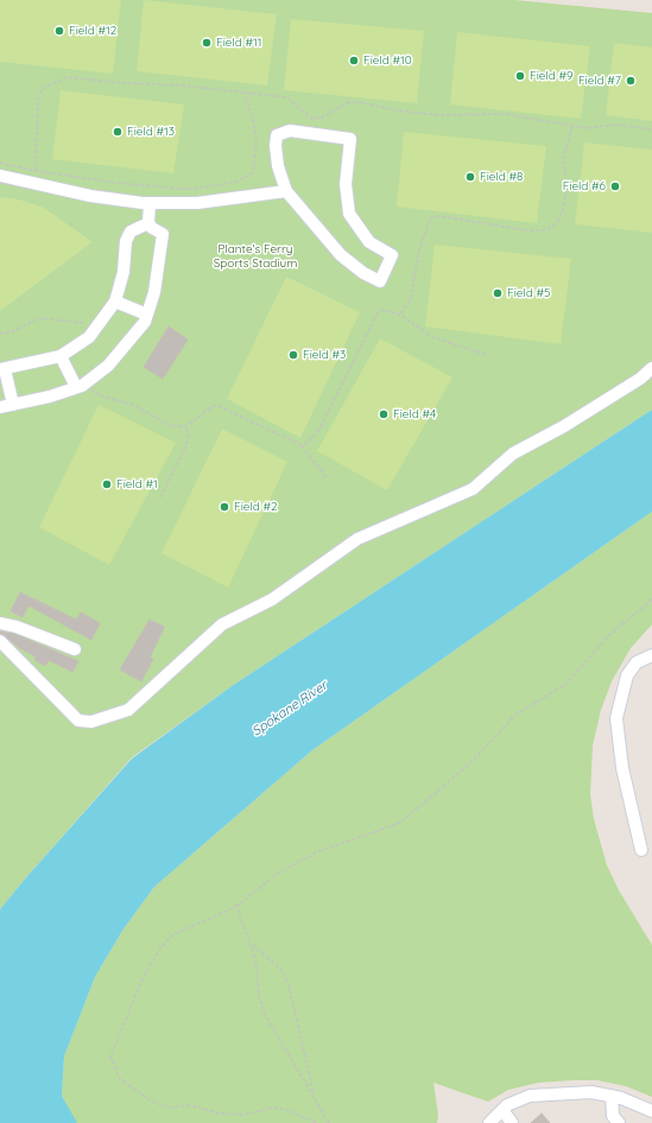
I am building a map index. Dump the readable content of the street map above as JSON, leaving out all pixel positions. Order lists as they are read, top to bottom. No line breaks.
{"water":["Spokane River"],"parks":["Plante's Ferry Sports Stadium"],"places":["Field #12","Field #11","Field #10","Field #9","Field #7","Field #13","Field #8","Field #6","Field #5","Field #3","Field #4","Field #1","Field #2"]}
